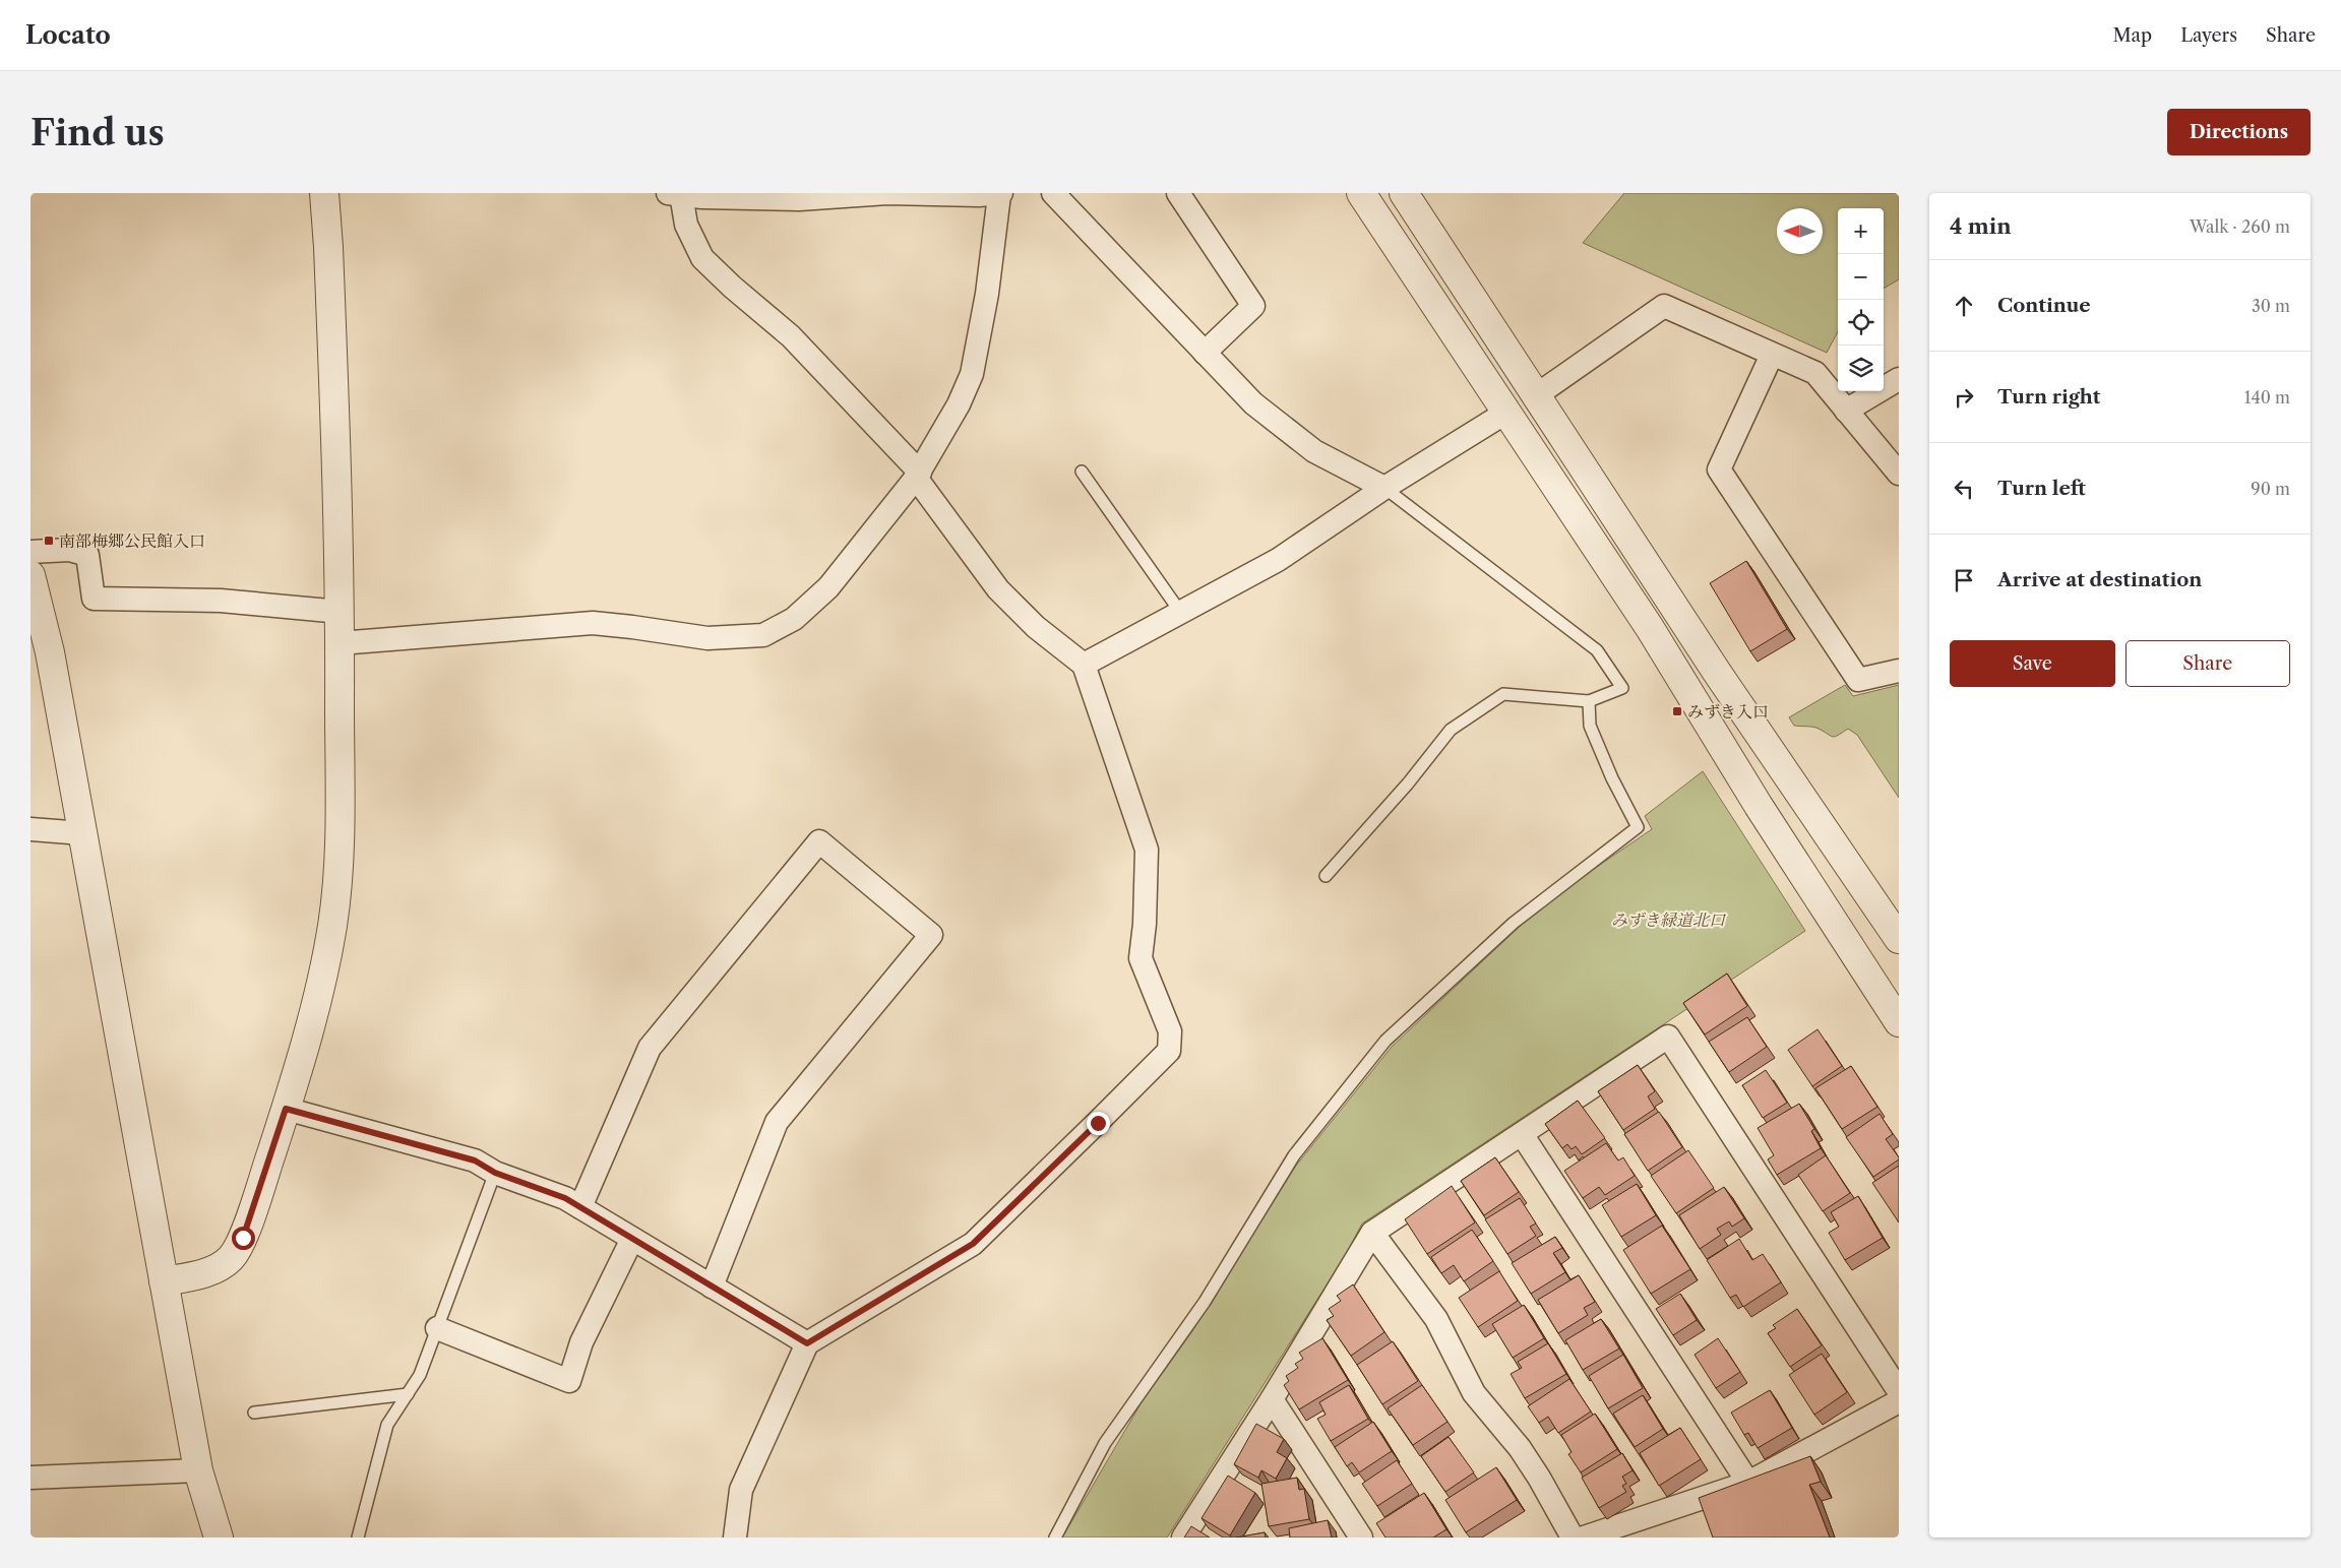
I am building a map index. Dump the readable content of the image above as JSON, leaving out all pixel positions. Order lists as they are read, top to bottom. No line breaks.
{"parks":["みずき緑道北口"],"places":{"transit":["南部梅郷公民館入口","みずき入口"]},"north":"left","page":{"header":"Locato","nav":["Map","Layers","Share"],"buttons":["Directions",["Save","Share"]],"title":"Find us","heading":["4 min","Walk · 260 m"],"map_buttons":["+","−"],"list":[["Continue","30 m"],["Turn right","140 m"],["Turn left","90 m"],"Arrive at destination"]}}
